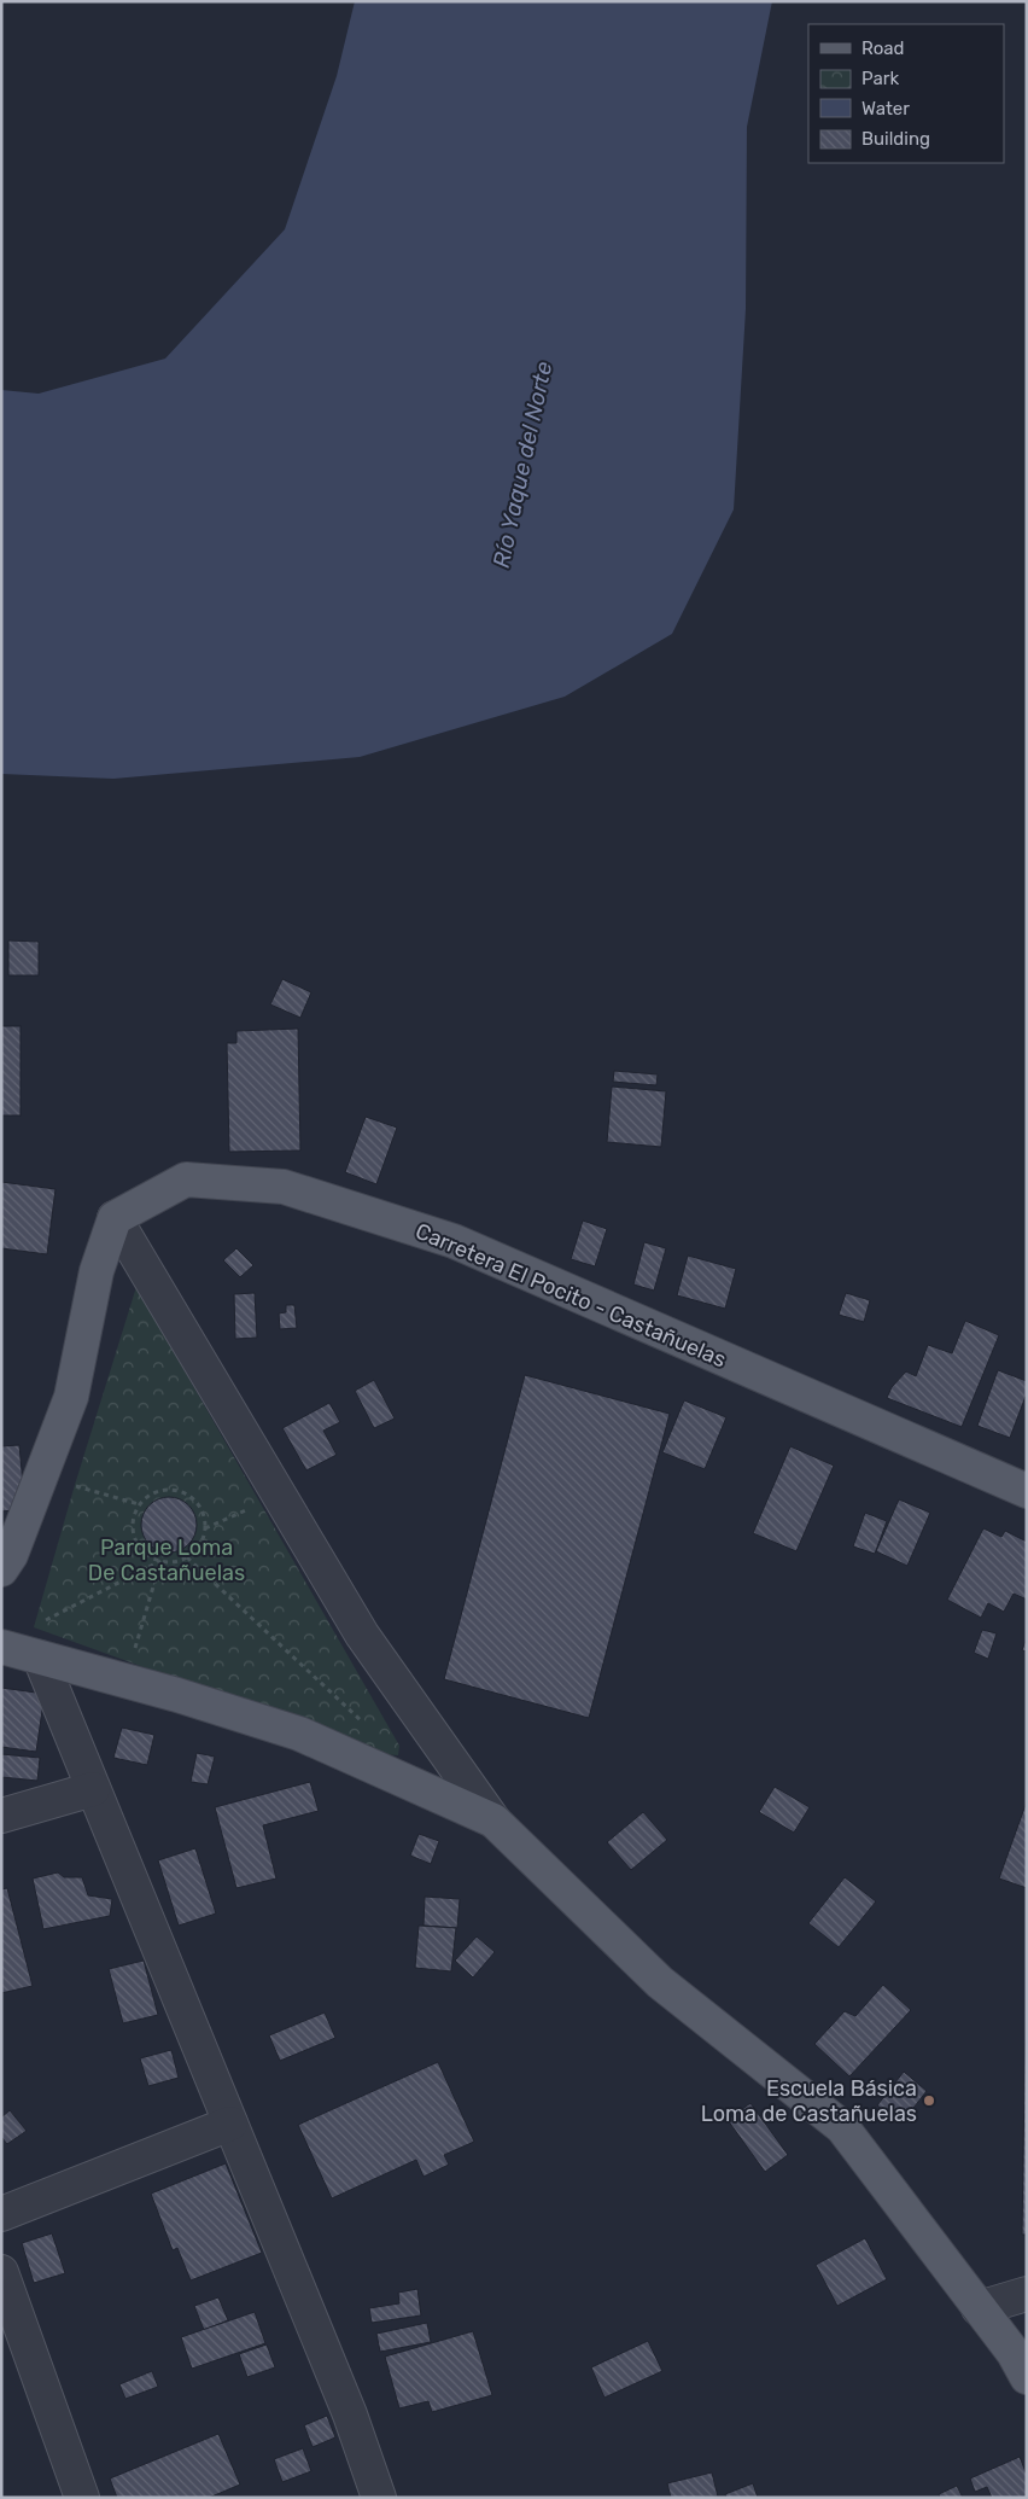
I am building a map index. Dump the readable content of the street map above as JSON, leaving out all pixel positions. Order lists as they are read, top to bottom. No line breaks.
{"streets":{"main road":["Carretera El Pocito - Castañuelas"]},"water":["Río Yaque del Norte"],"parks":["Parque Loma De Castañuelas"],"places":["Escuela Básica Loma de Castañuelas"],"legend":["Road","Park","Water","Building"]}
